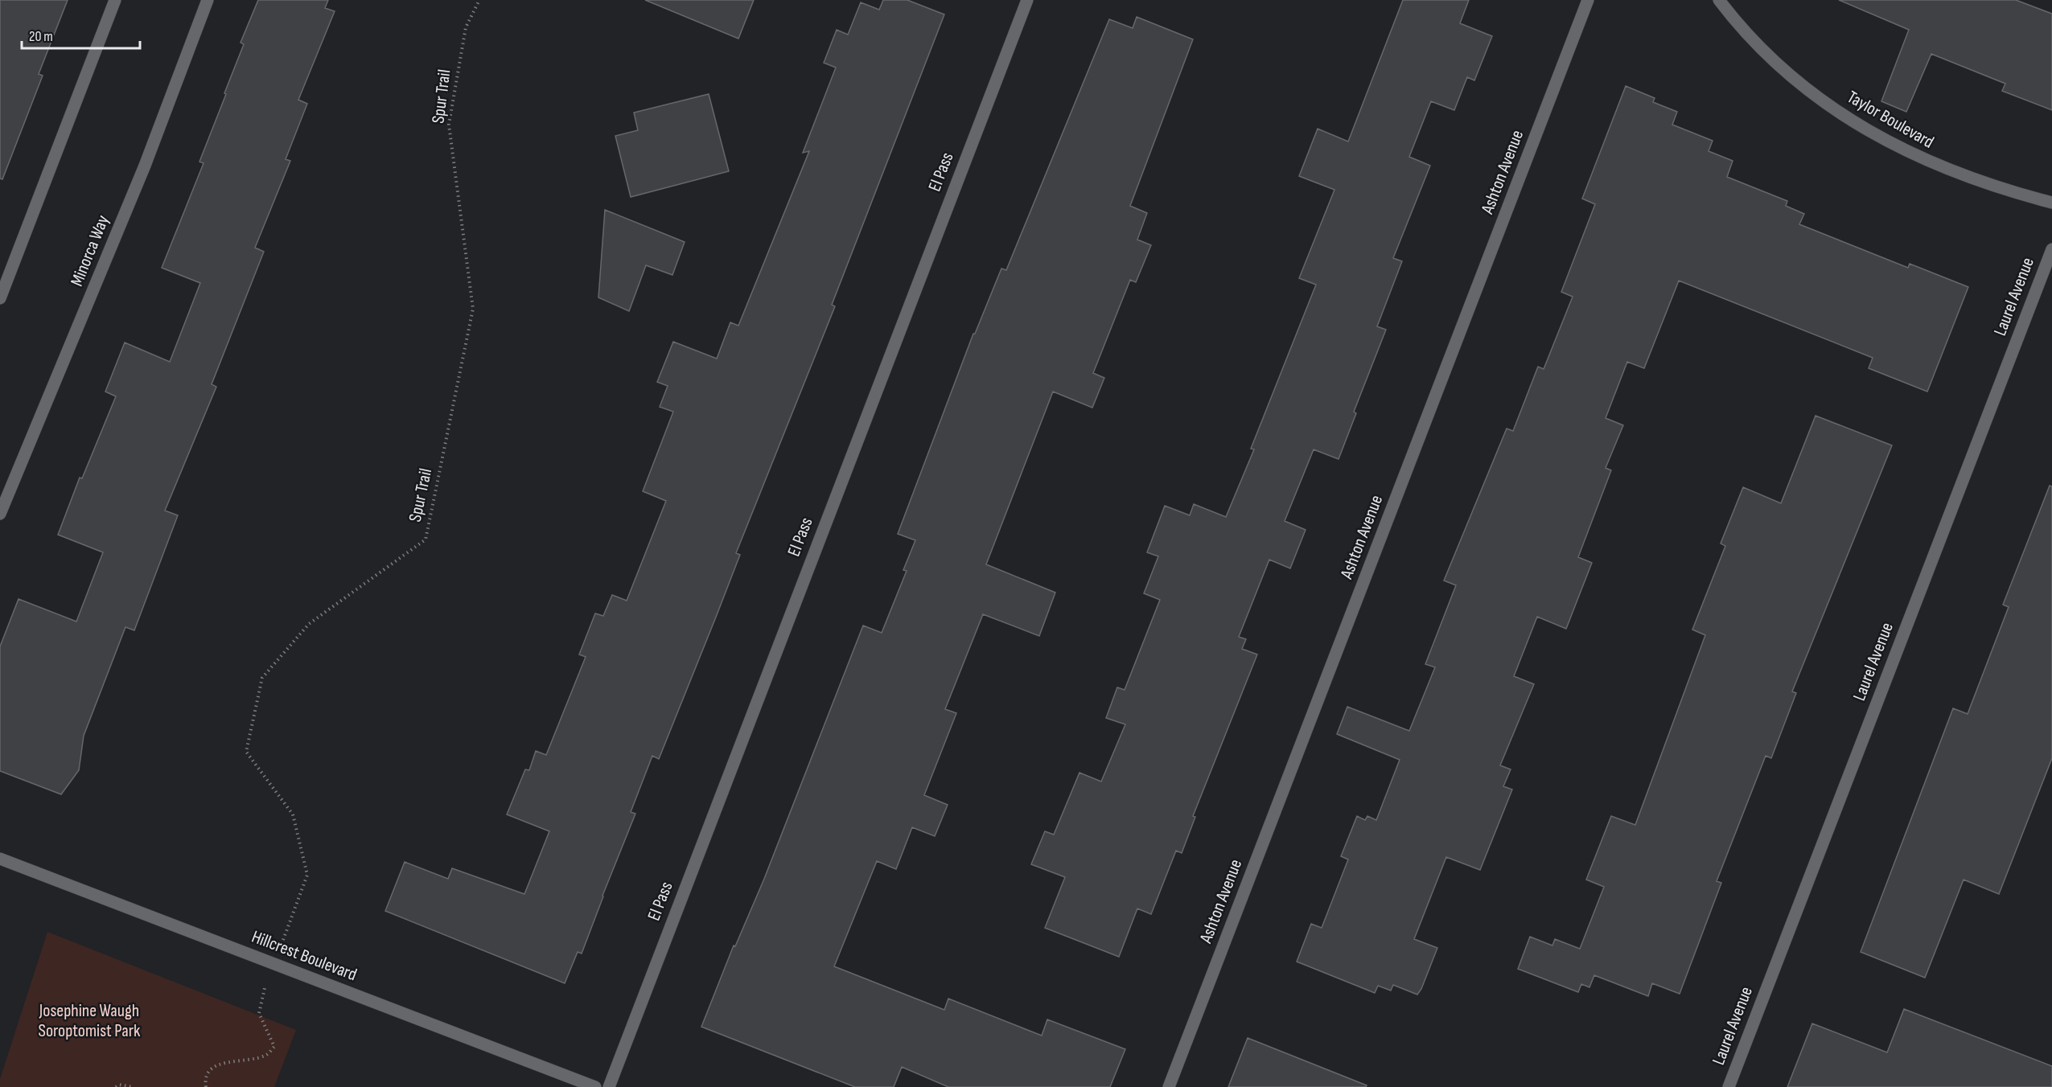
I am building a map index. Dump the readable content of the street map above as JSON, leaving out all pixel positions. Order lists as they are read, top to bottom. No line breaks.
{"streets":{"street":["Taylor Boulevard","El Pass","Ashton Avenue","Minorca Way","Laurel Avenue","Hillcrest Boulevard"],"path":["Spur Trail"]},"parks":["Josephine Waugh Soroptomist Park"],"scale_bar":"20 m"}
